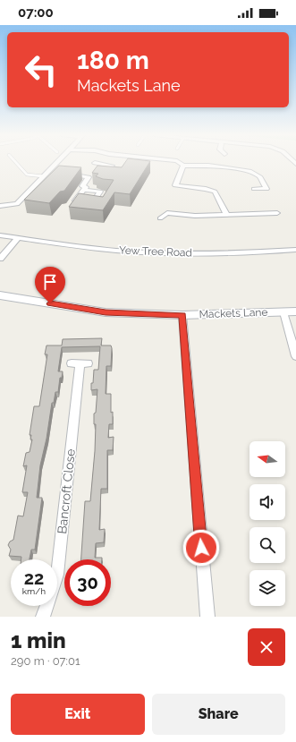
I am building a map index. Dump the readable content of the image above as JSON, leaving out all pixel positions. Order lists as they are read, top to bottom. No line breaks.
{"streets":{"street":["Yew Tree Road","Mackets Lane","Bancroft Close"]},"north":"left","page":{"status":"07:00","turn":["180 m","Mackets Lane"],"speed":"22 km/h","limit":"30","heading":["1 min","290 m · 07:01"],"buttons":["Exit","Share"]}}
